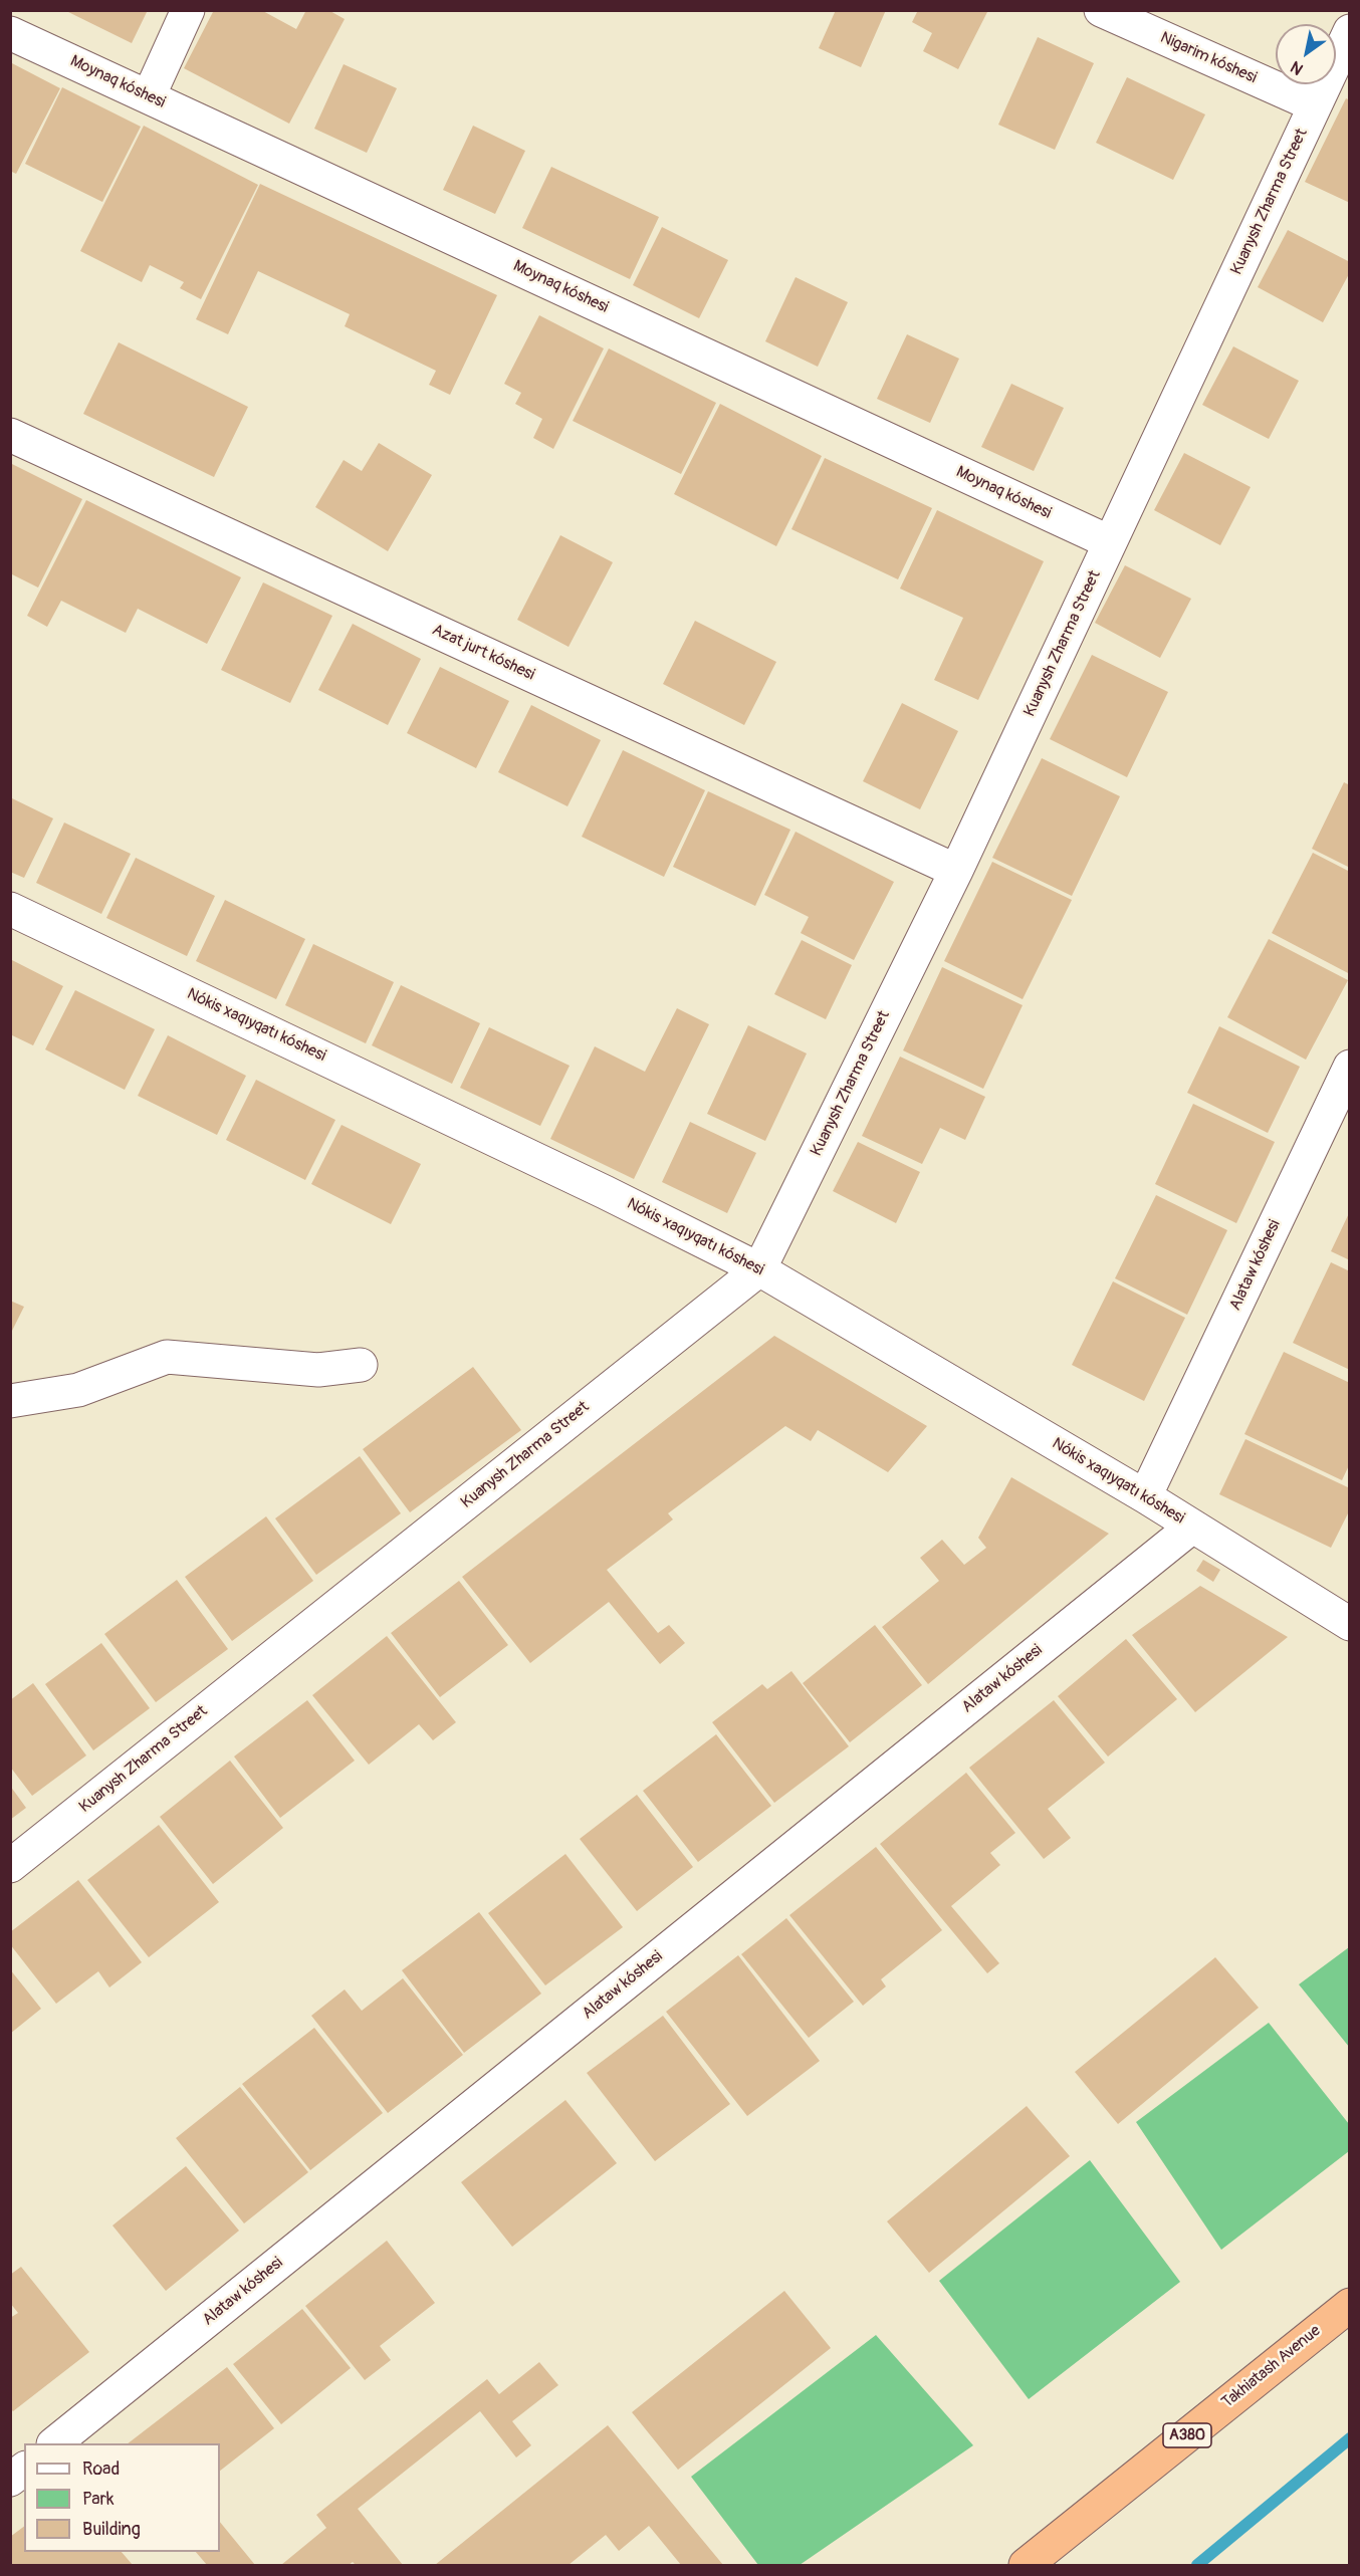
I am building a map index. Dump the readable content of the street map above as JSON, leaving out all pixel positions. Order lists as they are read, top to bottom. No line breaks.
{"streets":{"highway":["Takhiatash Avenue","A380"],"street":["Nigarim kóshesi","Moynaq kóshesi","Kuanysh Zharma Street","Azat jurt kóshesi","Nókis xaqıyqatı kóshesi","Alataw kóshesi"]},"crossings":[["Nigarim kóshesi","Kuanysh Zharma Street"],["Moynaq kóshesi","Kuanysh Zharma Street"],["Kuanysh Zharma Street","Azat jurt kóshesi"],["Kuanysh Zharma Street","Nókis xaqıyqatı kóshesi"],["Nókis xaqıyqatı kóshesi","Alataw kóshesi"]],"legend":["Road","Park","Building"],"north":"bottom left"}
